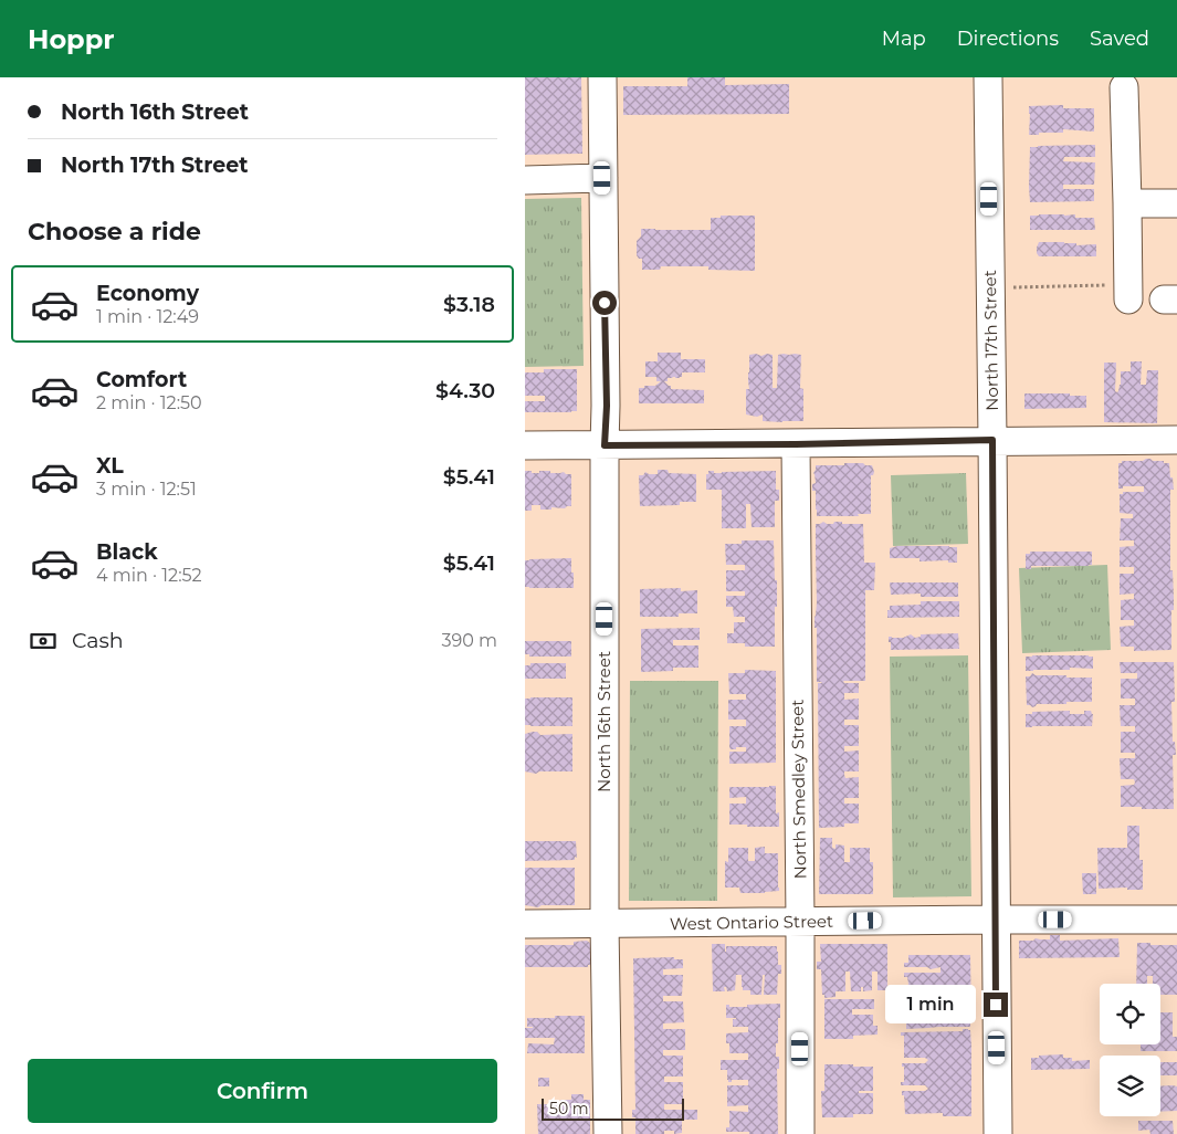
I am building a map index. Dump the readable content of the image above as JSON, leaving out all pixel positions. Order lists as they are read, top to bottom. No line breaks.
{"streets":{"street":["North 17th Street","North 16th Street","North Smedley Street","West Ontario Street"]},"crossings":[["North 17th Street","West Ontario Street"],["North 16th Street","West Ontario Street"],["North Smedley Street","West Ontario Street"]],"scale_bar":"50 m","page":{"header":"Hoppr","nav":["Map","Directions","Saved"],"banner":["North 16th Street","North 17th Street"],"heading":"Choose a ride","list":[{"name":"Economy","note":"1 min · 12:49","value":"$3.18"},{"name":"Comfort","note":"2 min · 12:50","value":"$4.30"},{"name":"XL","note":"3 min · 12:51","value":"$5.41"},{"name":"Black","note":"4 min · 12:52","value":"$5.41"}],"pay":["Cash","390 m"],"bubble":"1 min","buttons":"Confirm","scale":"50 m"}}
